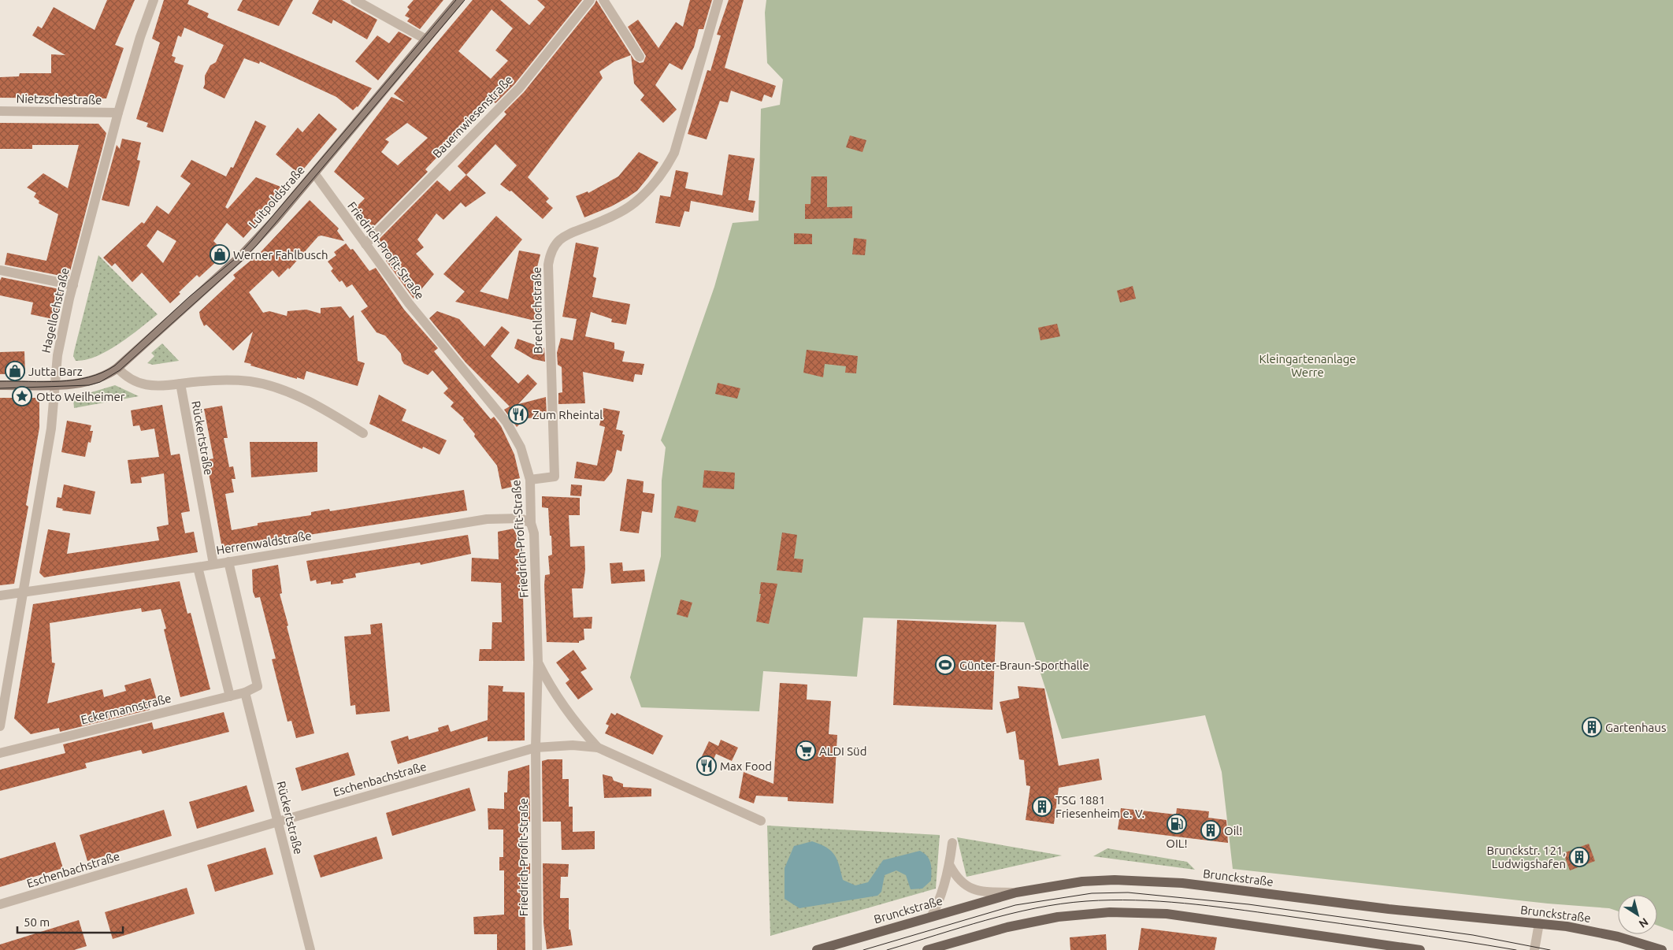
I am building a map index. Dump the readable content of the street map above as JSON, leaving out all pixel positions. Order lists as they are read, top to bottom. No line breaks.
{"streets":{"main road":["Brunckstraße"],"street":["Nietzschestraße","Bauernwiesenstraße","Luitpoldstraße","Friedrich-Profit-Straße","Hagellochstraße","Brechlochstraße","Rückertstraße","Herrenwaldstraße","Eckermannstraße","Eschenbachstraße"]},"crossings":[["Nietzschestraße","Hagellochstraße"],["Bauernwiesenstraße","Friedrich-Profit-Straße"],["Luitpoldstraße","Friedrich-Profit-Straße"],["Luitpoldstraße","Hagellochstraße"],["Friedrich-Profit-Straße","Brechlochstraße"],["Friedrich-Profit-Straße","Herrenwaldstraße"],["Friedrich-Profit-Straße","Eschenbachstraße"],["Hagellochstraße","Herrenwaldstraße"],["Rückertstraße","Herrenwaldstraße"],["Rückertstraße","Eckermannstraße"],["Rückertstraße","Eschenbachstraße"],["Herrenwaldstraße","Eckermannstraße"]],"parks":["Kleingartenanlage Werre"],"places":{"shop":["Werner Fahlbusch","Jutta Barz"],"place":["Otto Weilheimer"],"restaurant":["Zum Rheintal","Max Food"],"sports":["Günter-Braun-Sporthalle"],"building":["Gartenhaus","TSG 1881 Friesenheim e. V.","Oil!","Brunckstr. 121, Ludwigshafen"],"supermarket":["ALDI Süd"],"fuel station":["OIL!"]},"scale_bar":"50 m","north":"bottom right"}
